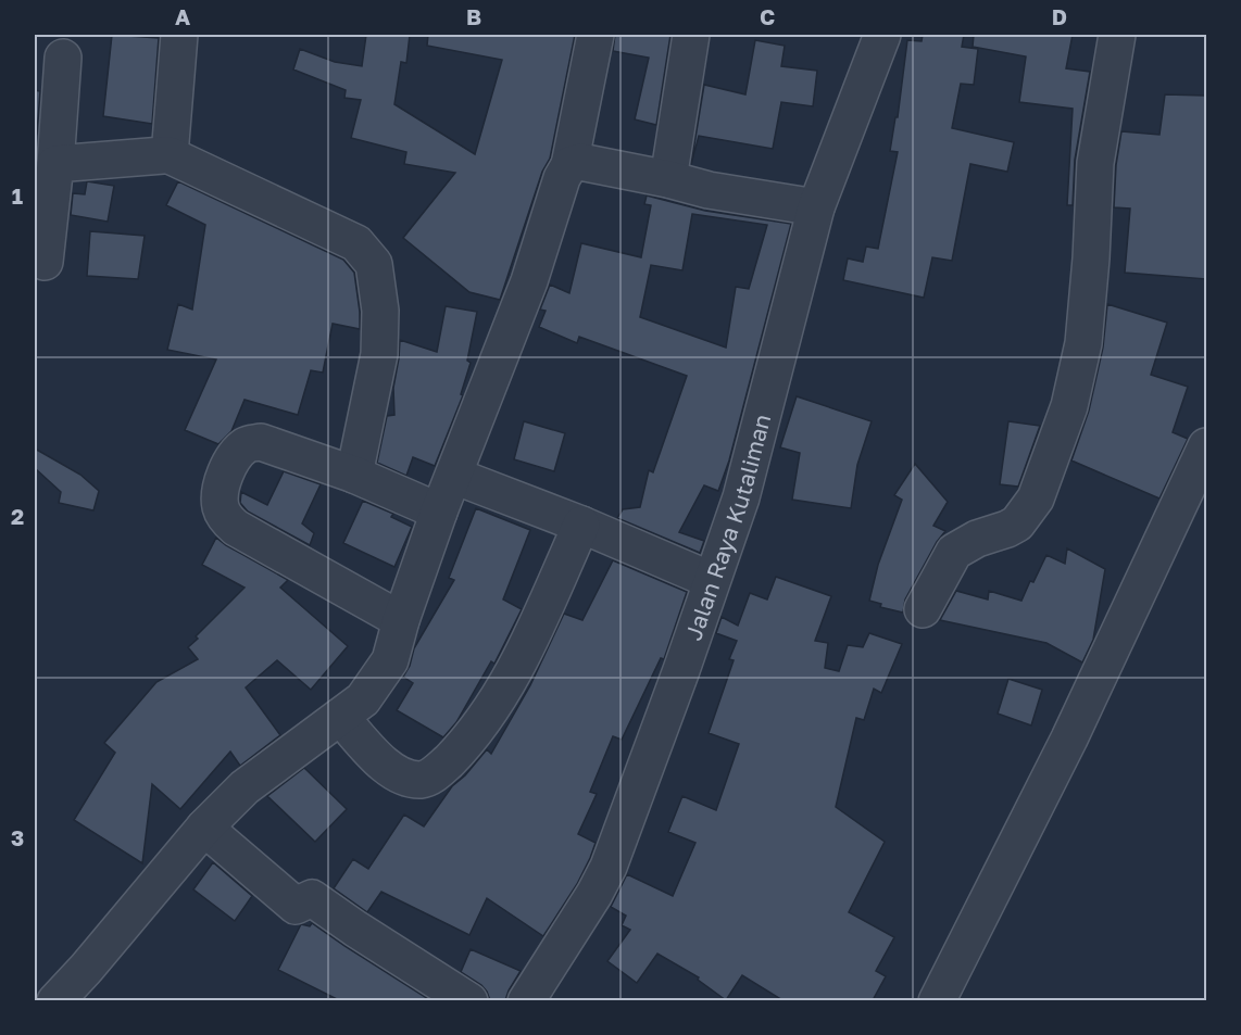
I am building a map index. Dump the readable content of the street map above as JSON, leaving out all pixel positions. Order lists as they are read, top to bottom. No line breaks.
{"streets":{"street":["Jalan Raya Kutaliman"]},"grid":{"columns":["A","B","C","D"],"rows":["1","2","3"]}}
